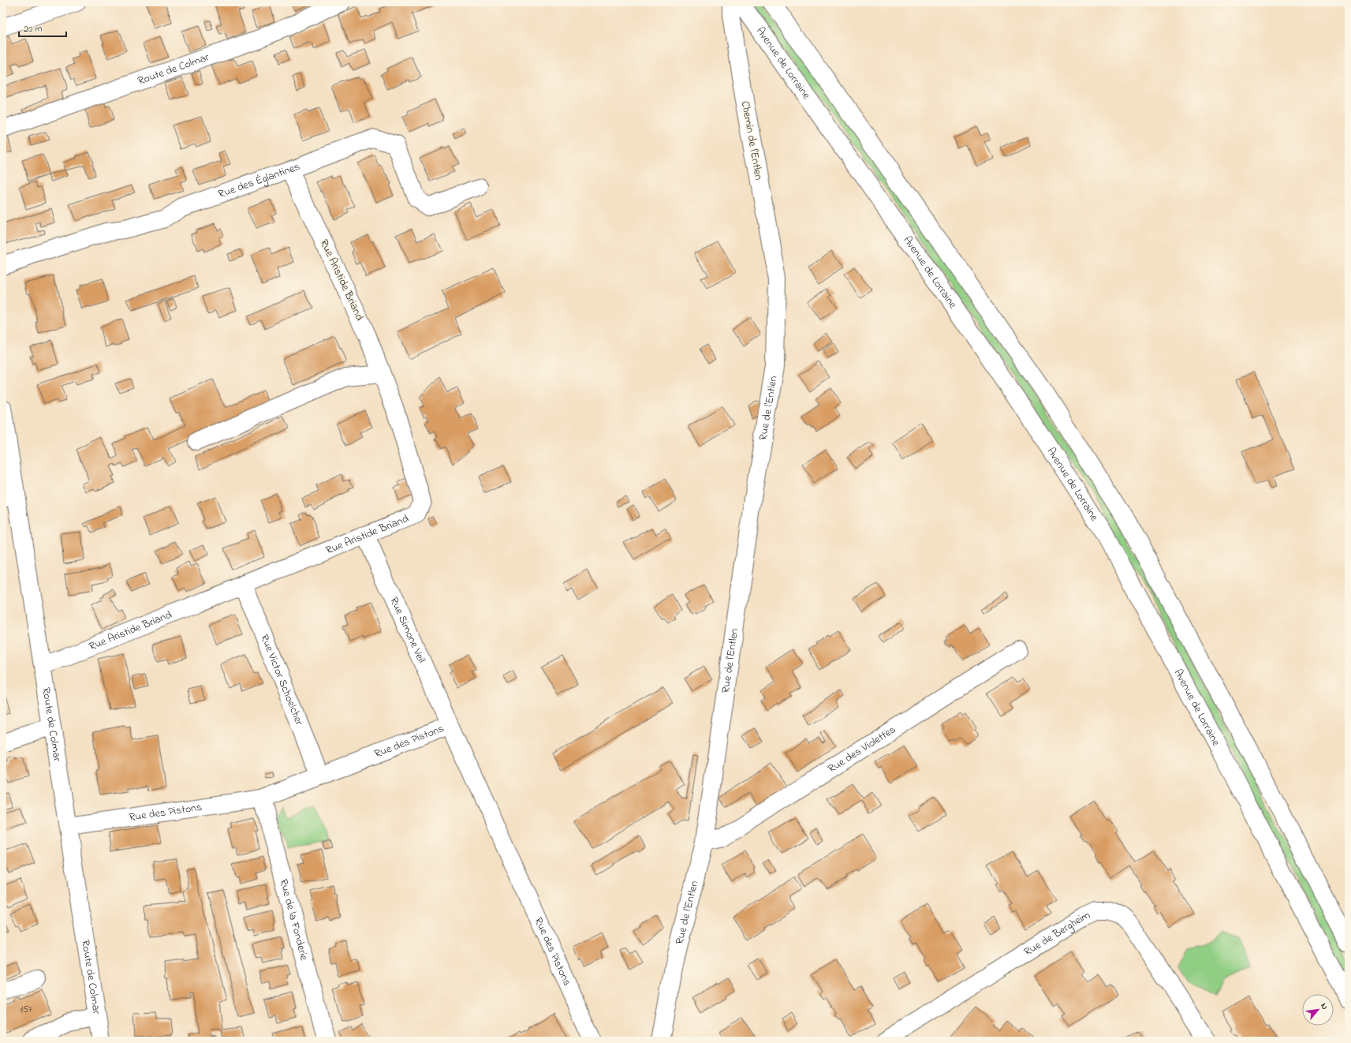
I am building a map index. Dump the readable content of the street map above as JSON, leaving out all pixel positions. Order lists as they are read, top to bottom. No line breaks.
{"streets":{"street":["Avenue de Lorraine","Route de Colmar","Chemin de l'Entlen","Rue des Églantines","Rue Aristide Briand","Rue de l'Entlen","Rue Simone Veil","Rue Victor Schoelcher","Rue des Pistons","Rue des Violettes","Rue de la Fonderie","Rue de Bergheim"]},"crossings":[["Route de Colmar","Rue Aristide Briand"],["Chemin de l'Entlen","Rue de l'Entlen"],["Rue des Églantines","Rue Aristide Briand"],["Rue Aristide Briand","Rue Simone Veil"],["Rue Aristide Briand","Rue Victor Schoelcher"],["Rue de l'Entlen","Rue des Violettes"],["Rue Simone Veil","Rue des Pistons"],["Rue Victor Schoelcher","Rue des Pistons"],["Rue des Pistons","Rue de la Fonderie"]],"house_numbers":["157"],"scale_bar":"20 m","north":"top right"}
